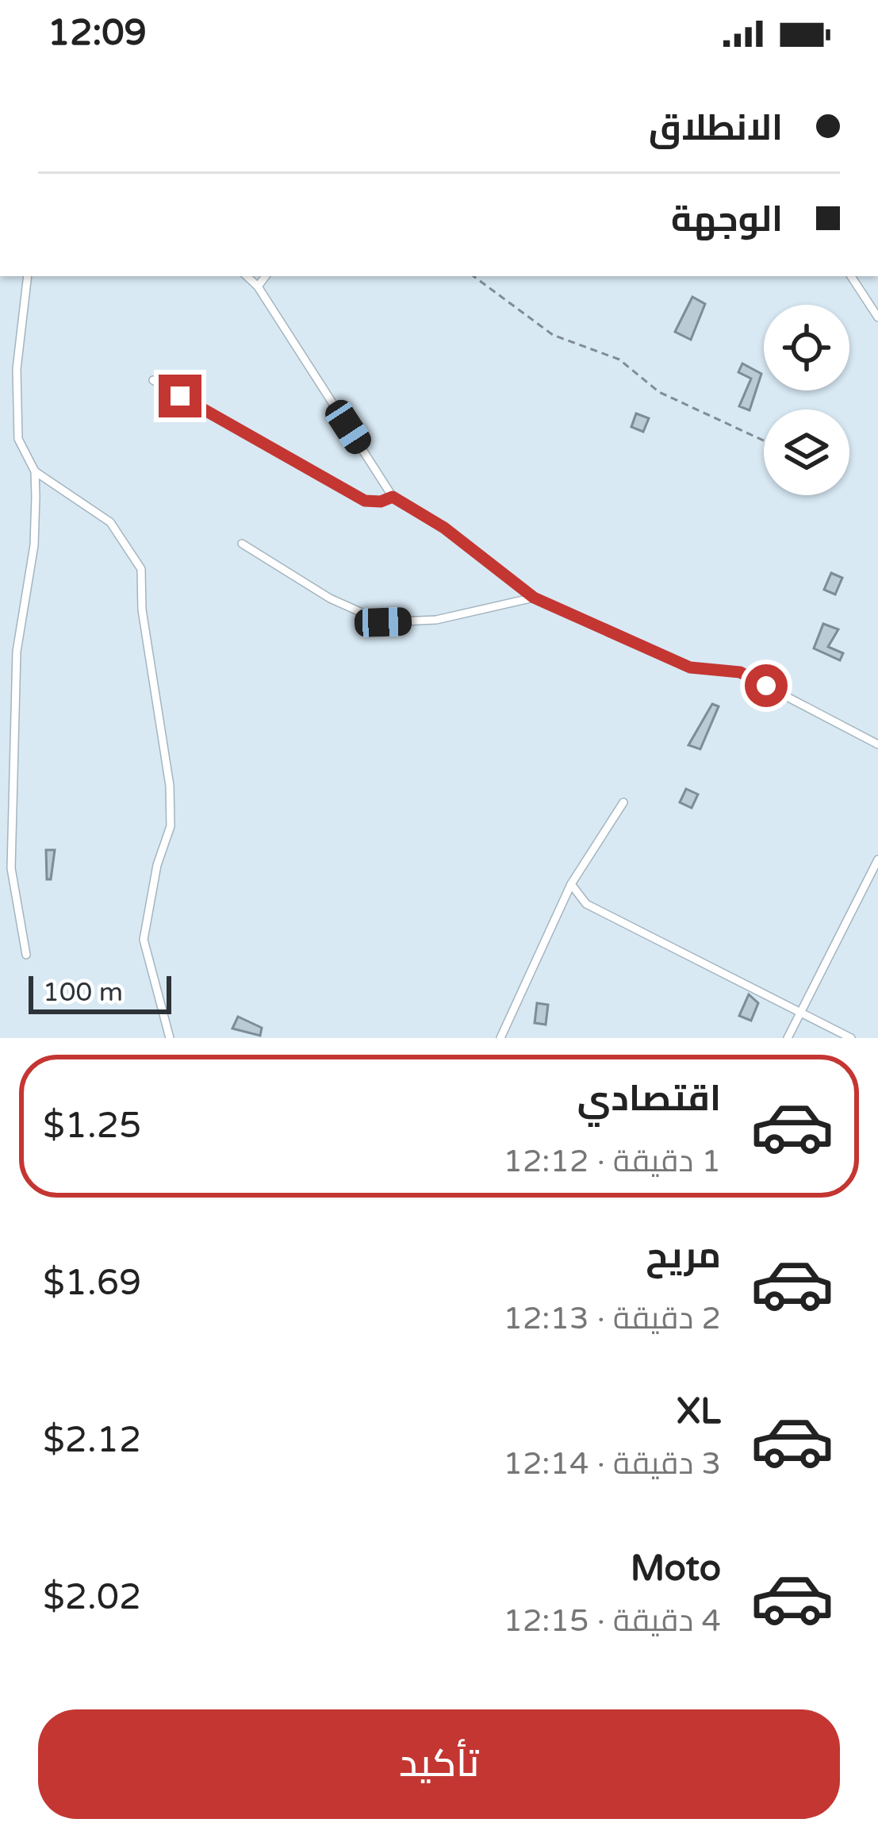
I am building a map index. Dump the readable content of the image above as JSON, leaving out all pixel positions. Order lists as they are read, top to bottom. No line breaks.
{"scale_bar":"100 m","page":{"status":"12:09","banner":["الانطلاق","الوجهة"],"scale":"100 m","list":[{"name":"اقتصادي","note":"1 دقيقة · 12:12","value":"$1.25"},{"name":"مريح","note":"2 دقيقة · 12:13","value":"$1.69"},{"name":"XL","note":"3 دقيقة · 12:14","value":"$2.12"},{"name":"Moto","note":"4 دقيقة · 12:15","value":"$2.02"}],"buttons":"تأكيد"}}
